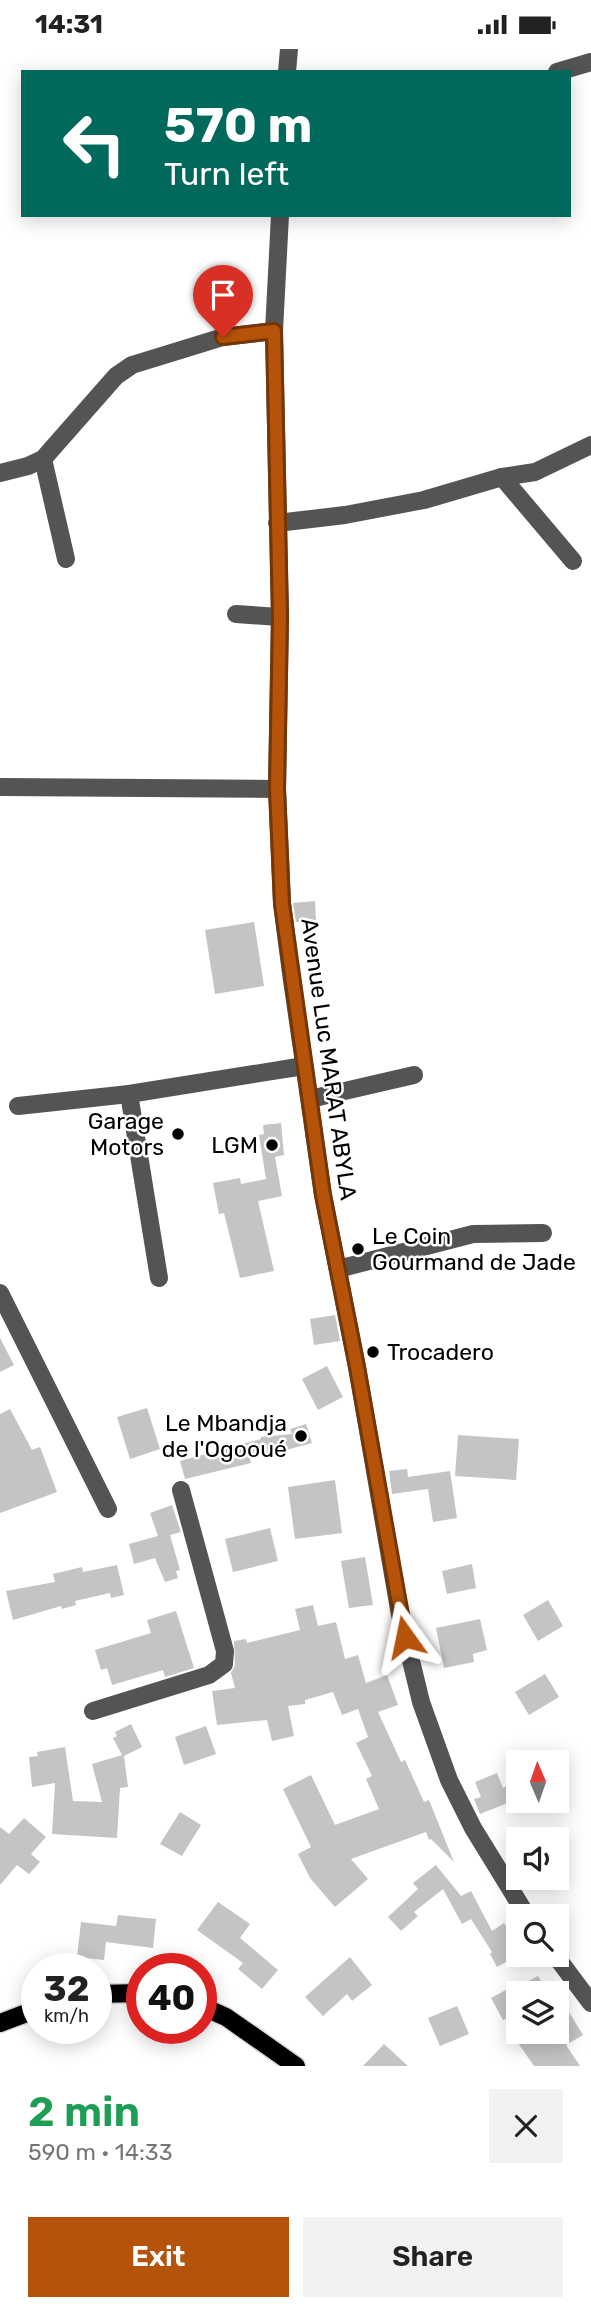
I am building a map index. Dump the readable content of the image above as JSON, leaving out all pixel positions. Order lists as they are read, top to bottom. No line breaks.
{"streets":{"street":["Avenue Luc MARAT ABYLA"]},"places":["Garage Motors","LGM","Le Coin Gourmand de Jade","Trocadero","Le Mbandja de l'Ogooué"],"north":"top","page":{"status":"14:31","turn":["570 m","Turn left"],"speed":"32 km/h","limit":"40","heading":["2 min","590 m · 14:33"],"buttons":["Exit","Share"]}}
